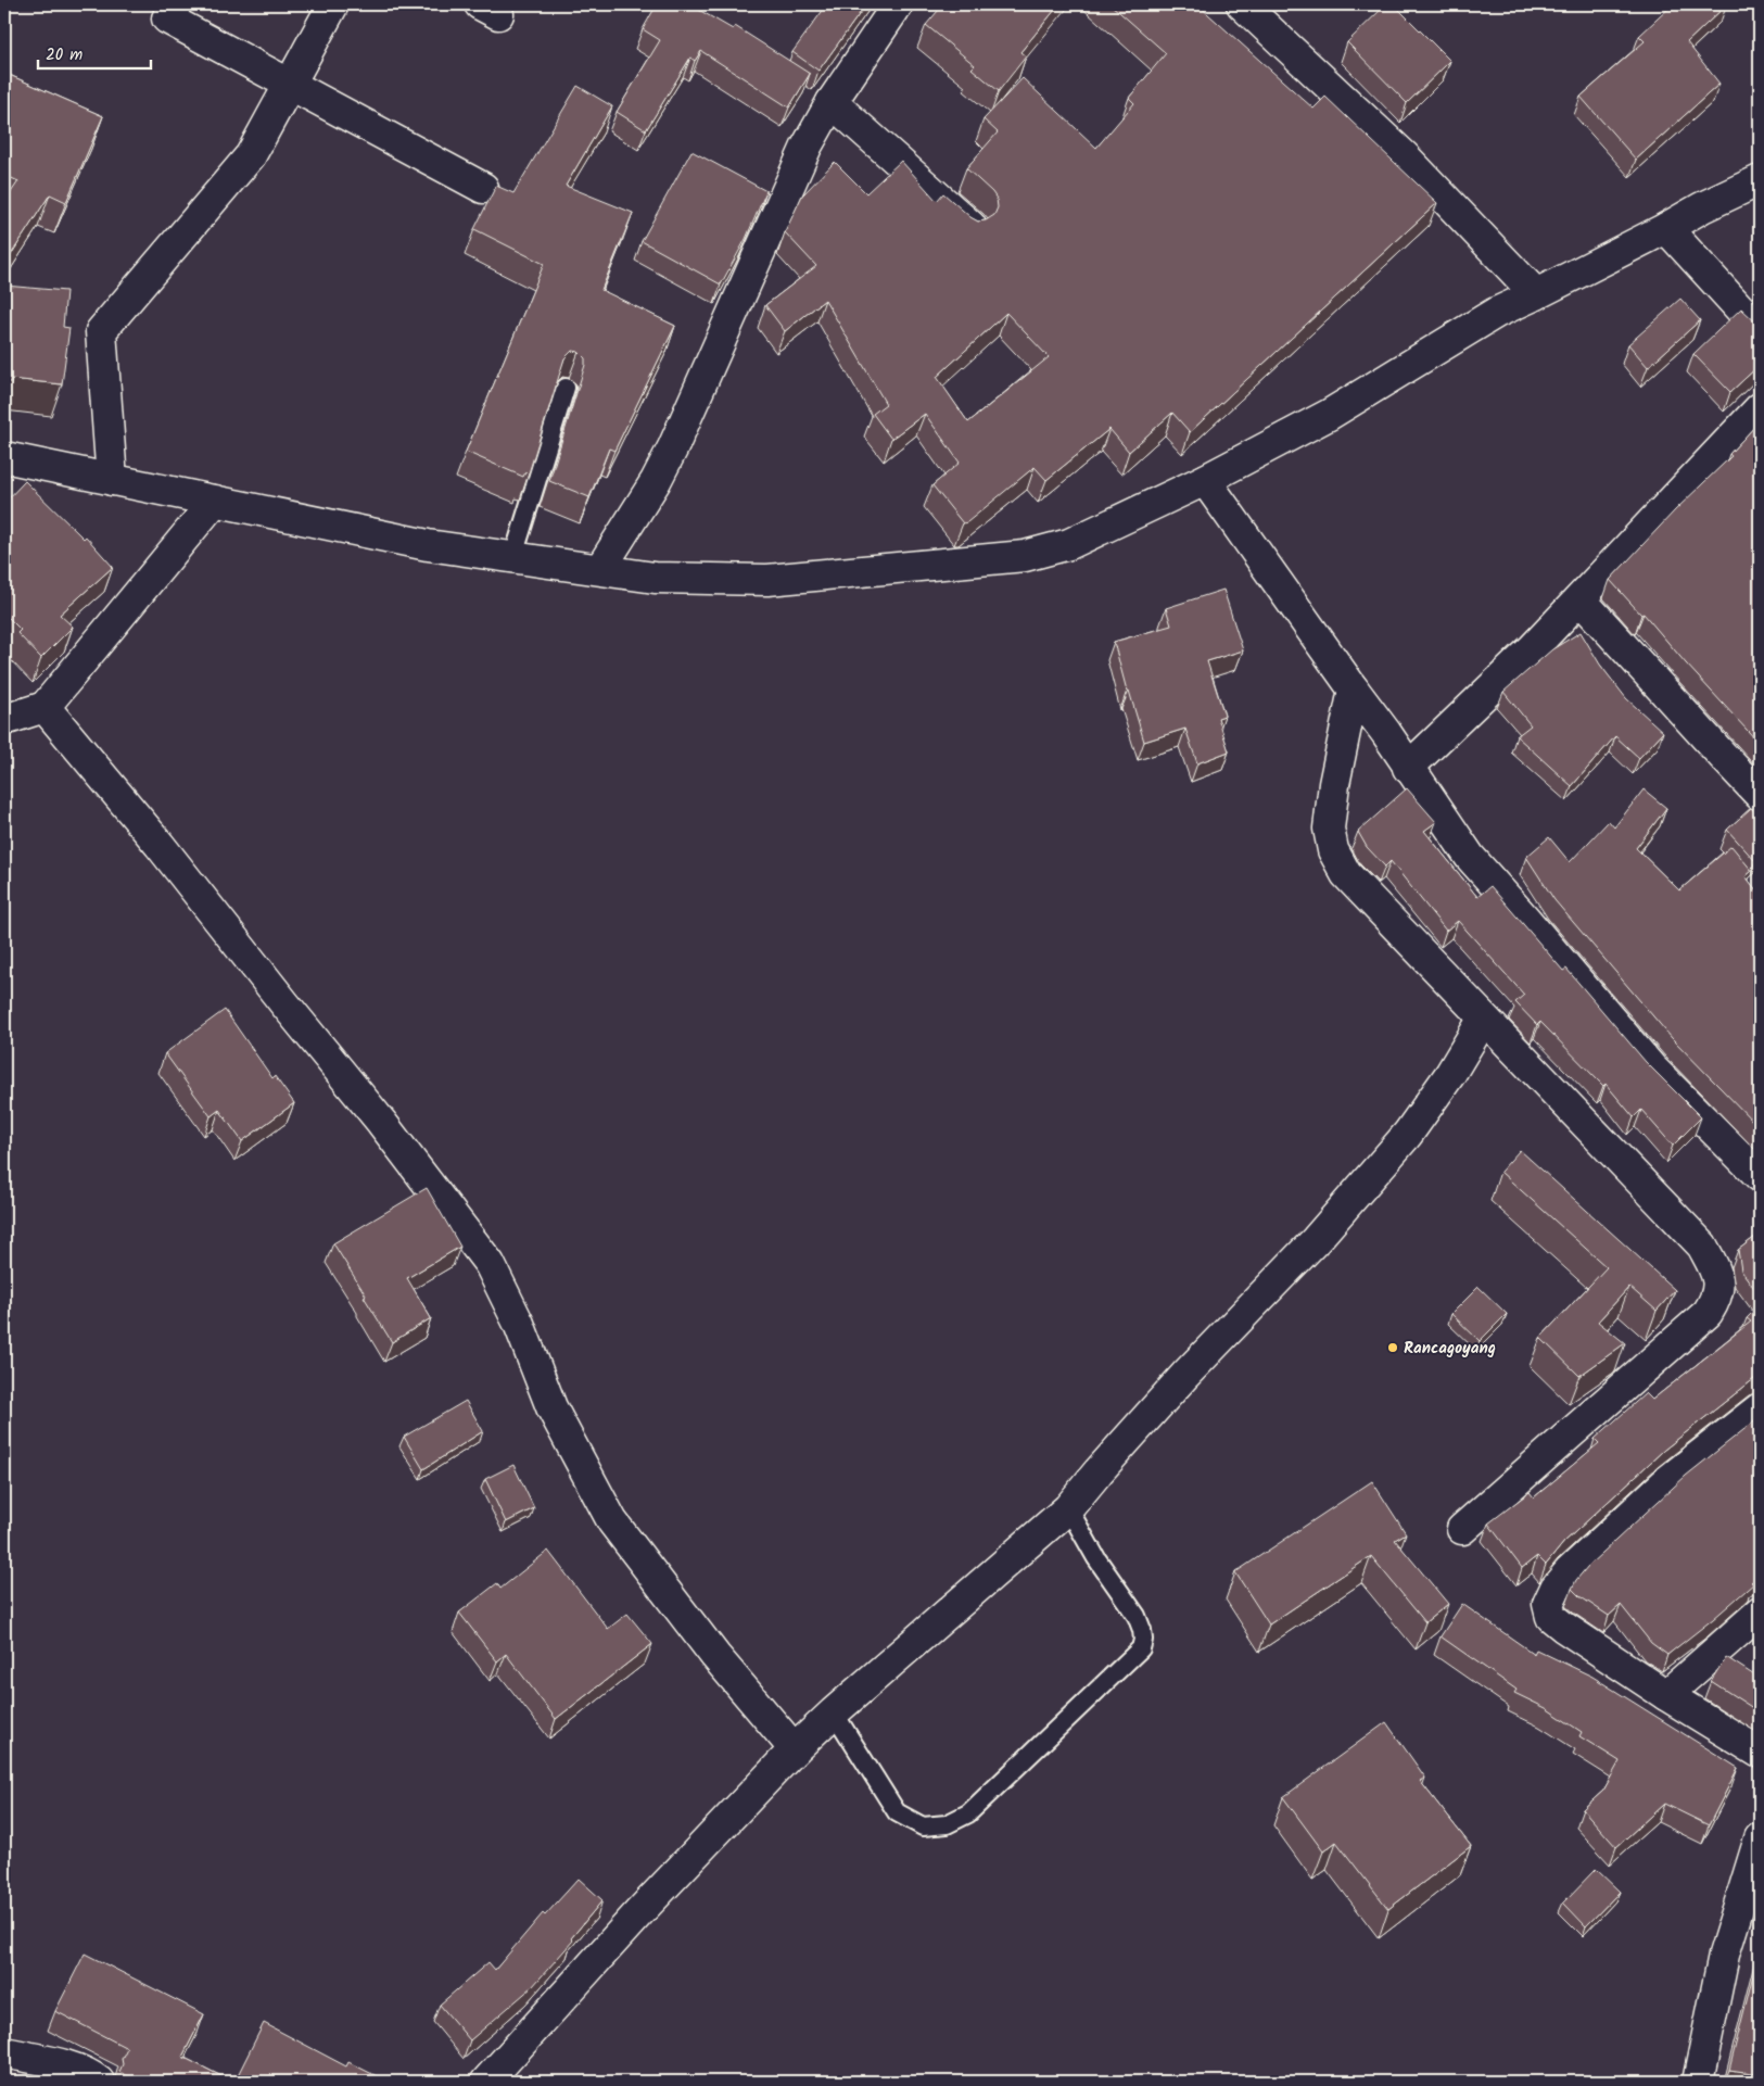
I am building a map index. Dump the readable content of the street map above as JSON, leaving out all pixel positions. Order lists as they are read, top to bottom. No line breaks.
{"places":["Rancagoyang"],"scale_bar":"20 m"}
